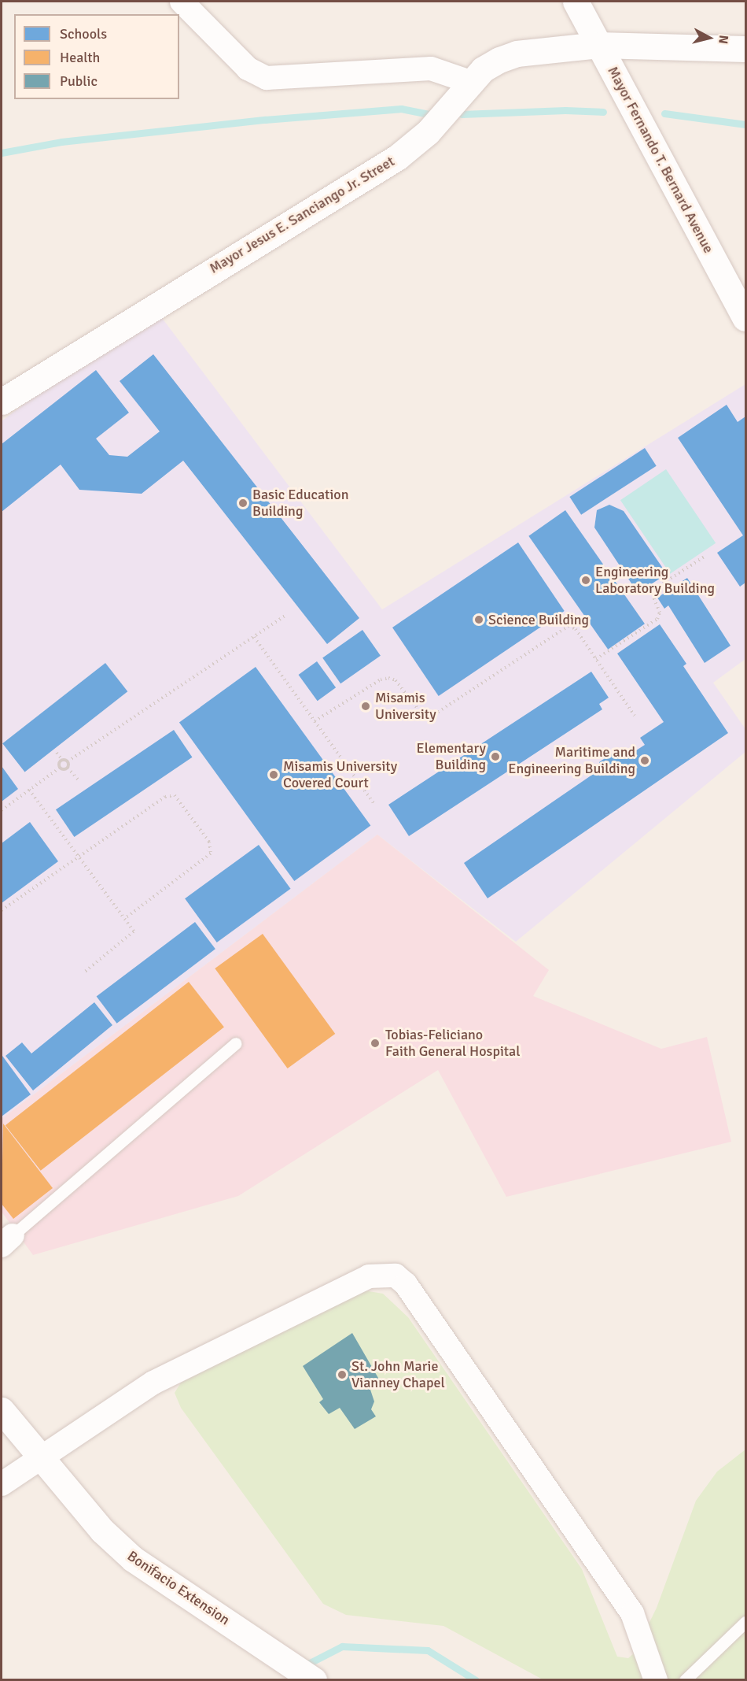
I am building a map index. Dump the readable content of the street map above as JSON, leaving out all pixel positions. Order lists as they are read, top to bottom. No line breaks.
{"streets":{"street":["Mayor Fernando T. Bernard Avenue","Mayor Jesus E. Sanciango Jr. Street","Bonifacio Extension"]},"crossings":[["Mayor Fernando T. Bernard Avenue","Mayor Jesus E. Sanciango Jr. Street"]],"places":["Basic Education Building","Engineering Laboratory Building","Science Building","Misamis University","Elementary Building","Maritime and Engineering Building","Misamis University Covered Court","Tobias-Feliciano Faith General Hospital","St. John Marie Vianney Chapel"],"legend":["Schools","Health","Public"],"north":"right"}
